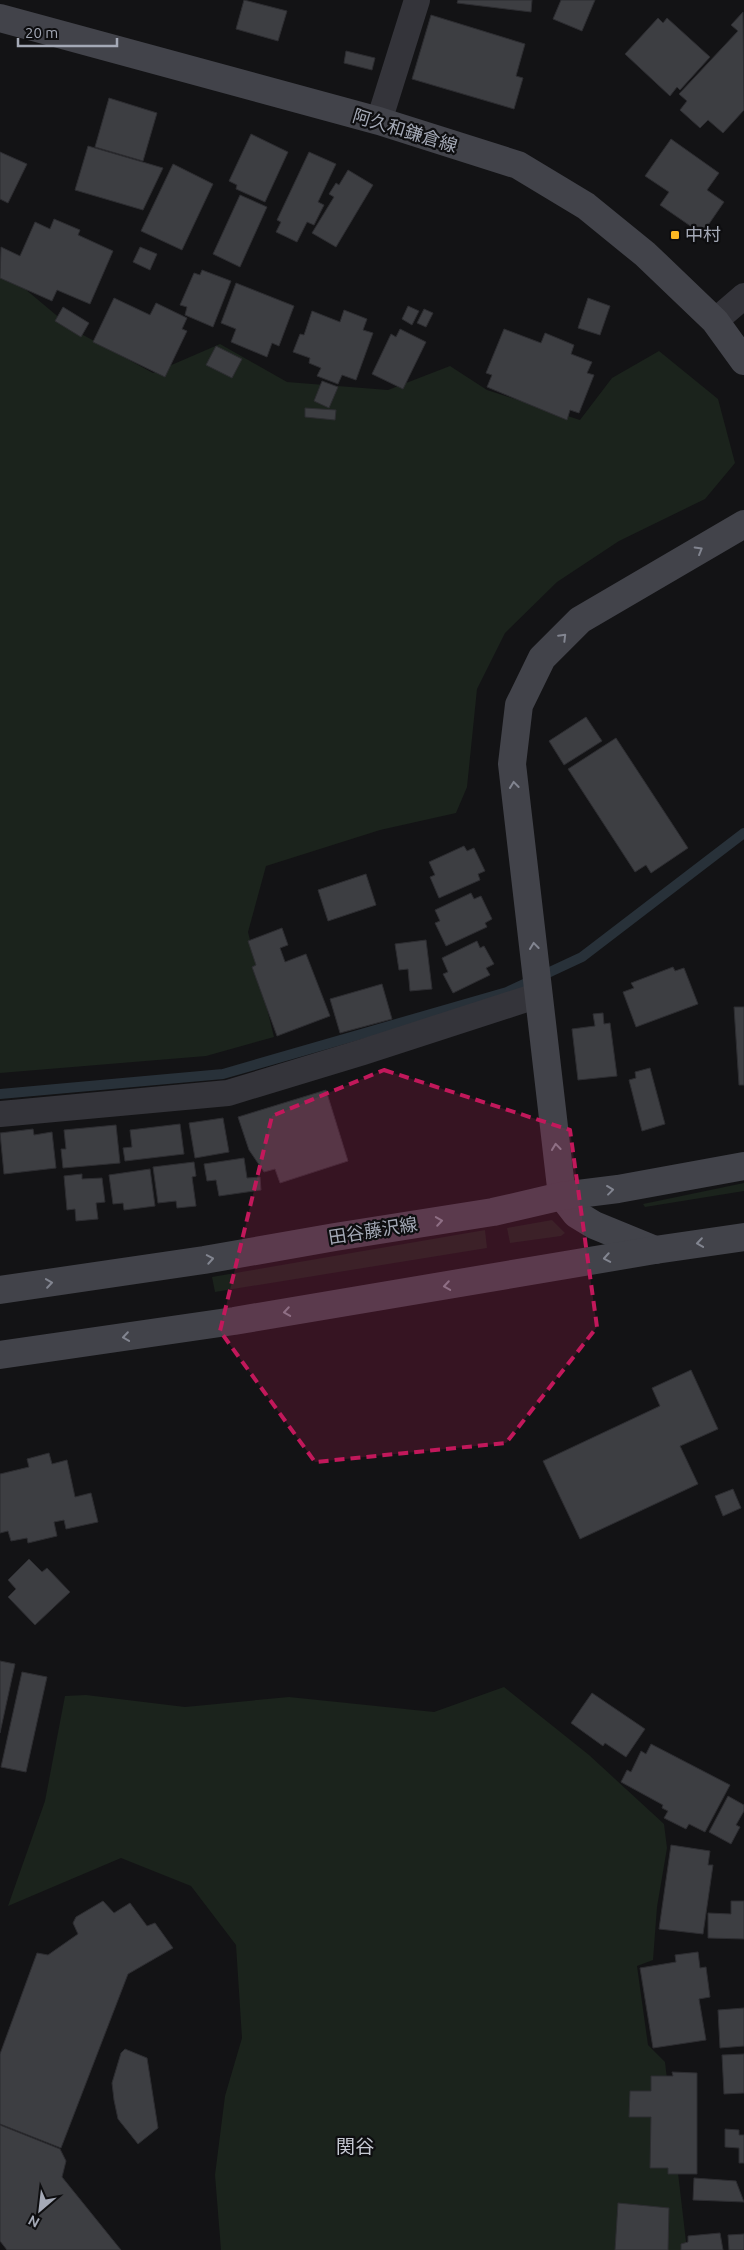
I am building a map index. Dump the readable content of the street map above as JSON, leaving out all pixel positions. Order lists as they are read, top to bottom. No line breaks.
{"streets":{"main road":["阿久和鎌倉線","田谷藤沢線"]},"districts":["関谷"],"places":{"transit":["中村"]},"scale_bar":"20 m","north":"bottom left"}
